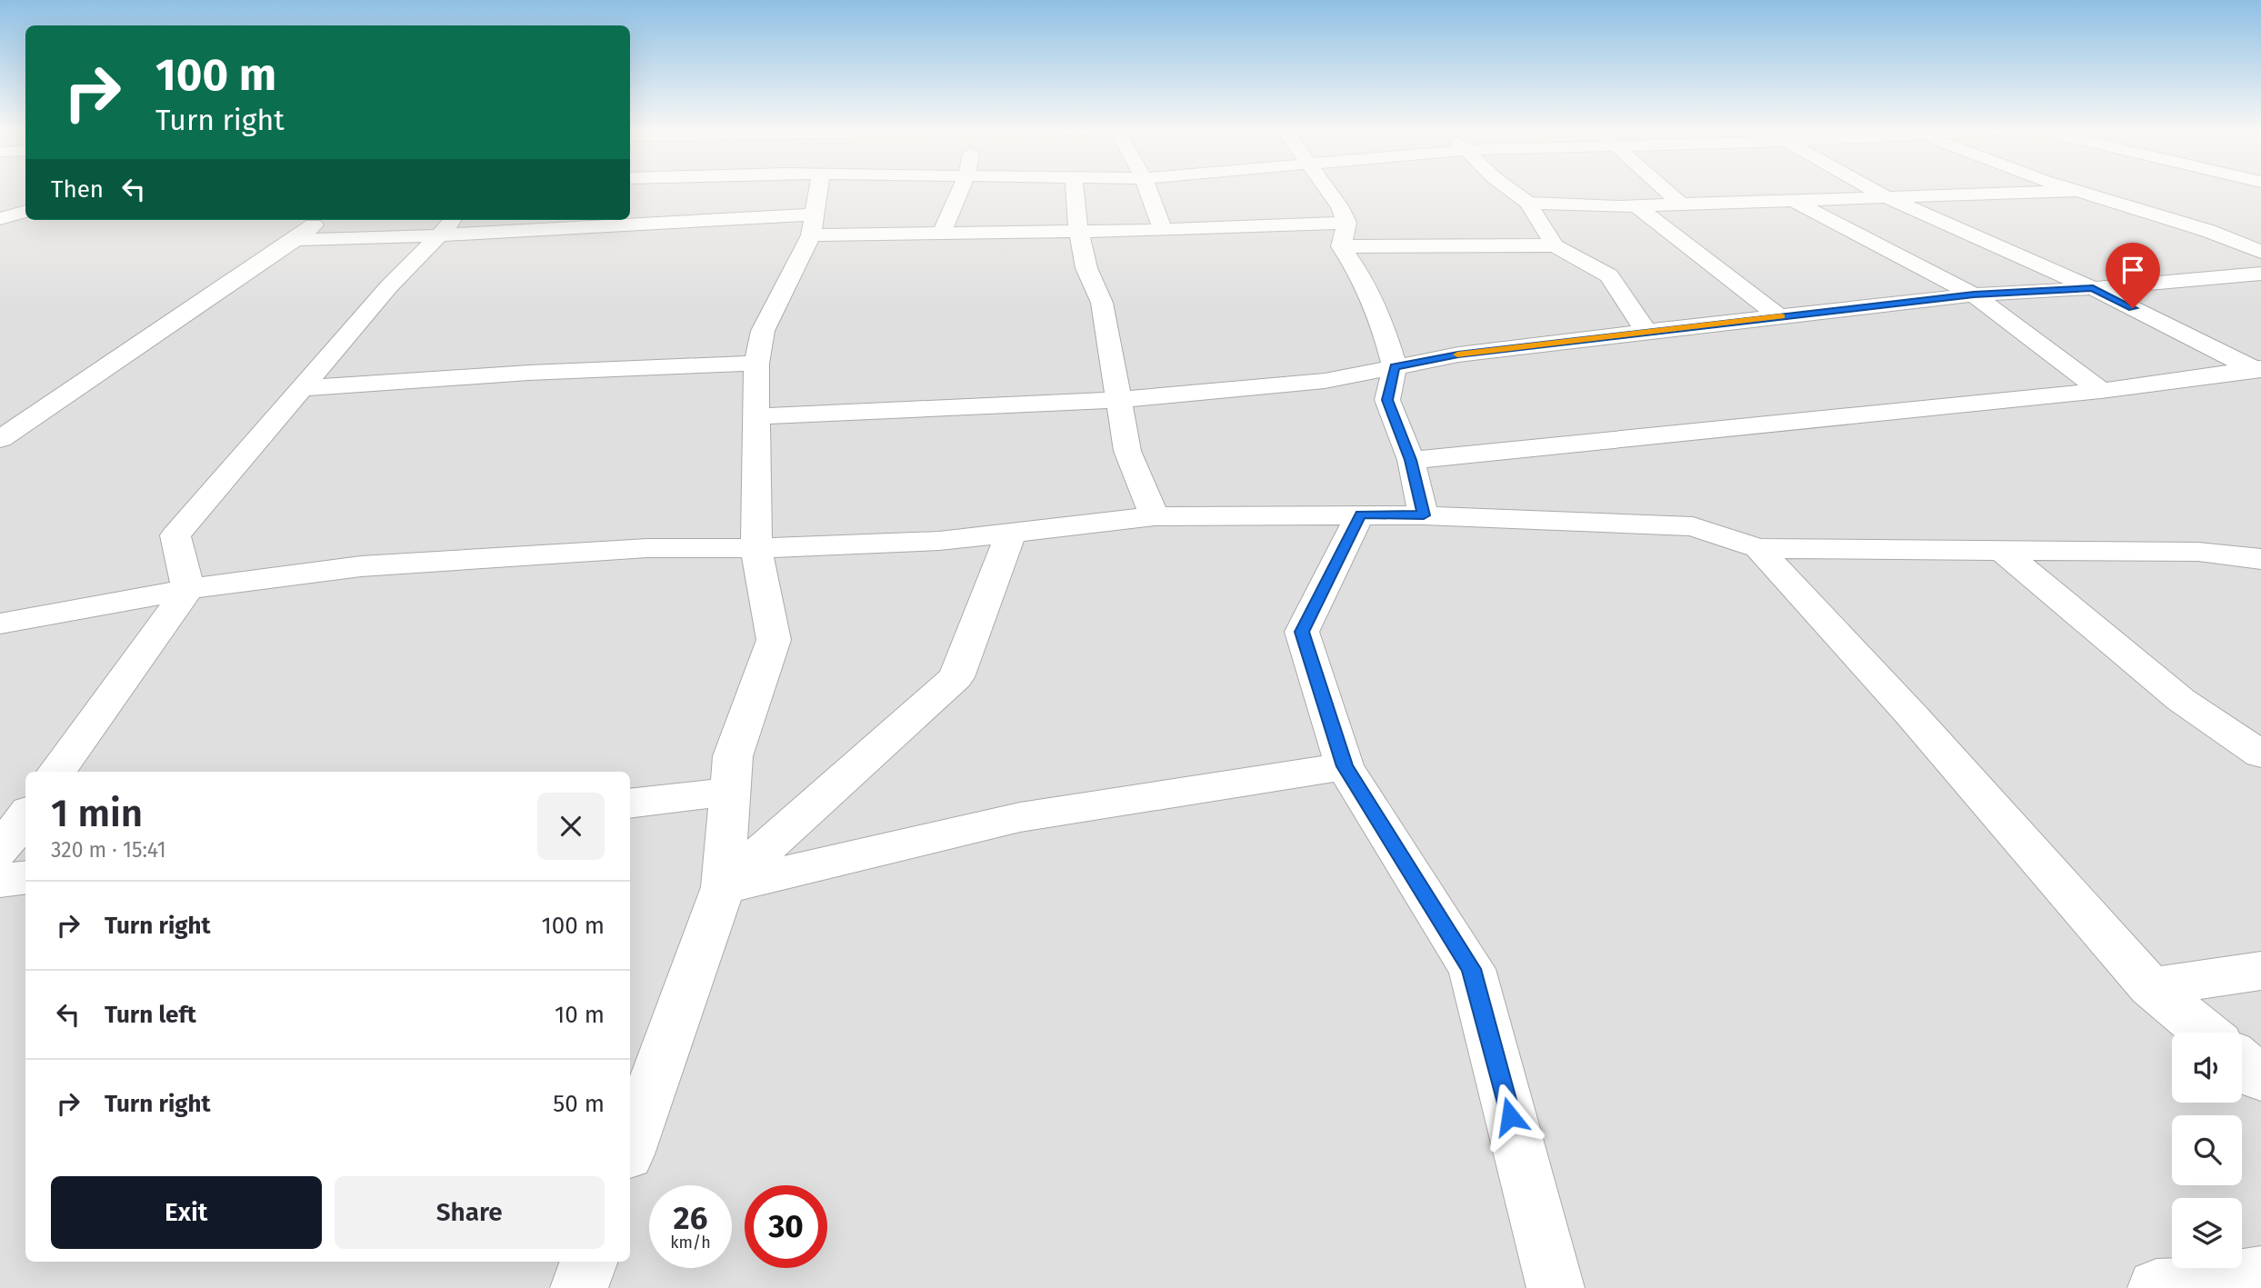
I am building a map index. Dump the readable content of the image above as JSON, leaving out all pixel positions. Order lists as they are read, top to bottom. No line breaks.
{"page":{"turn":["100 m","Turn right"],"then":"Then","heading":["1 min","320 m · 15:41"],"list":[{"name":"Turn right","value":"100 m"},{"name":"Turn left","value":"10 m"},{"name":"Turn right","value":"50 m"}],"buttons":["Exit","Share"],"speed":"26 km/h","limit":"30"}}
